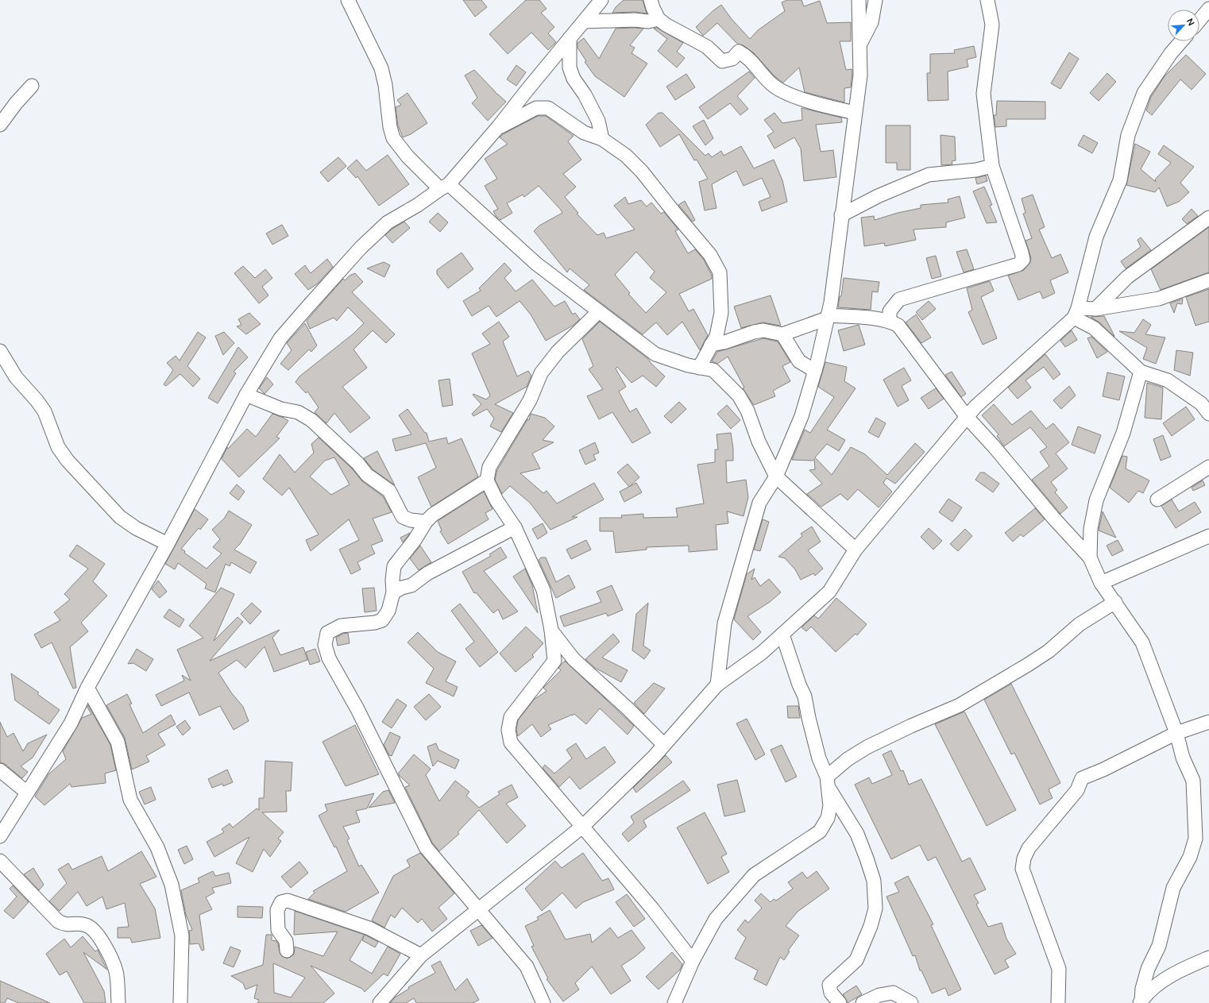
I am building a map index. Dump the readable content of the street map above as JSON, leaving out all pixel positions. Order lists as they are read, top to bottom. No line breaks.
{"north":"top right"}
